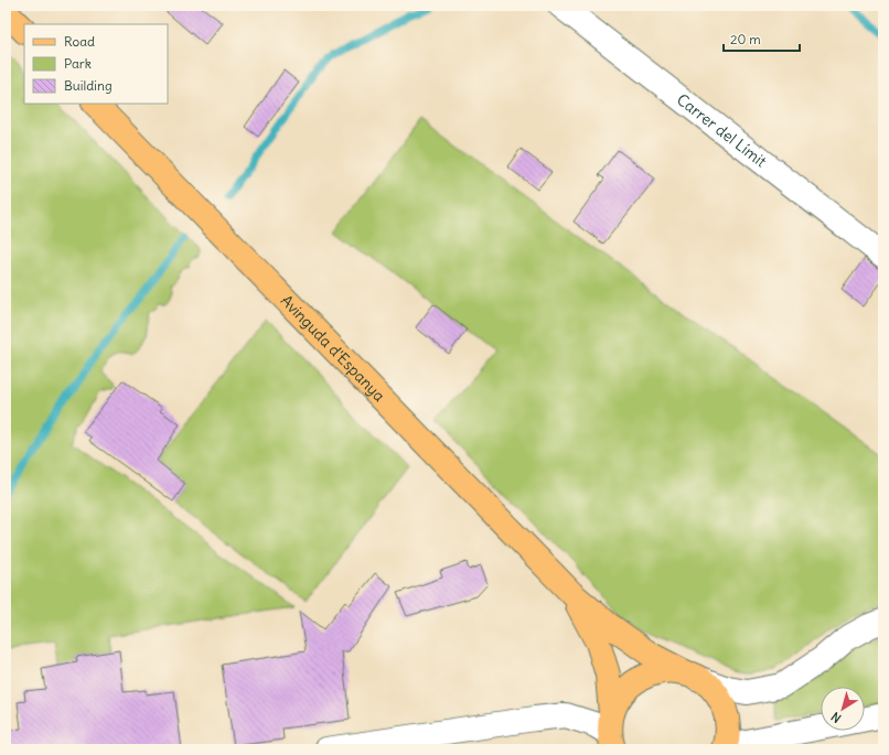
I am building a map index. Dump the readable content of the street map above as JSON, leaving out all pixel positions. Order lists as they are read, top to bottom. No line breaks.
{"streets":{"main road":["Avinguda d'Espanya"],"street":["Carrer del Límit"]},"legend":["Road","Park","Building"],"scale_bar":"20 m","north":"bottom left"}
